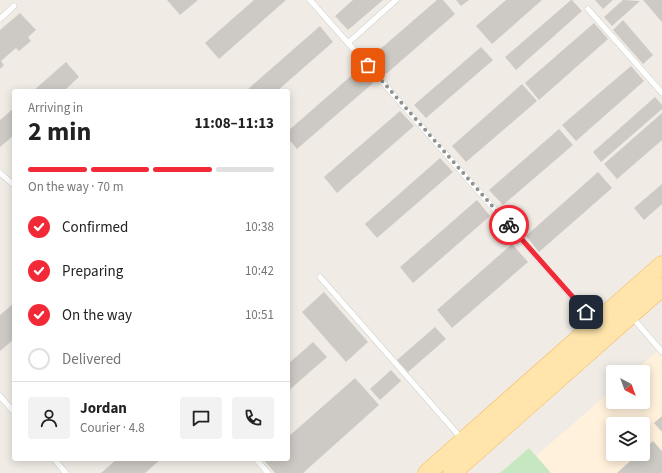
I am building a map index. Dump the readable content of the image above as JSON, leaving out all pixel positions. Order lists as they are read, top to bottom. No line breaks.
{"north":"bottom right","page":{"heading":["2 min","Arriving in","11:08–11:13"],"panel":["Jordan","Courier · 4.8"],"bar":"On the way · 70 m","list":[["Confirmed","10:38"],["Preparing","10:42"],["On the way","10:51"],"Delivered"]}}
